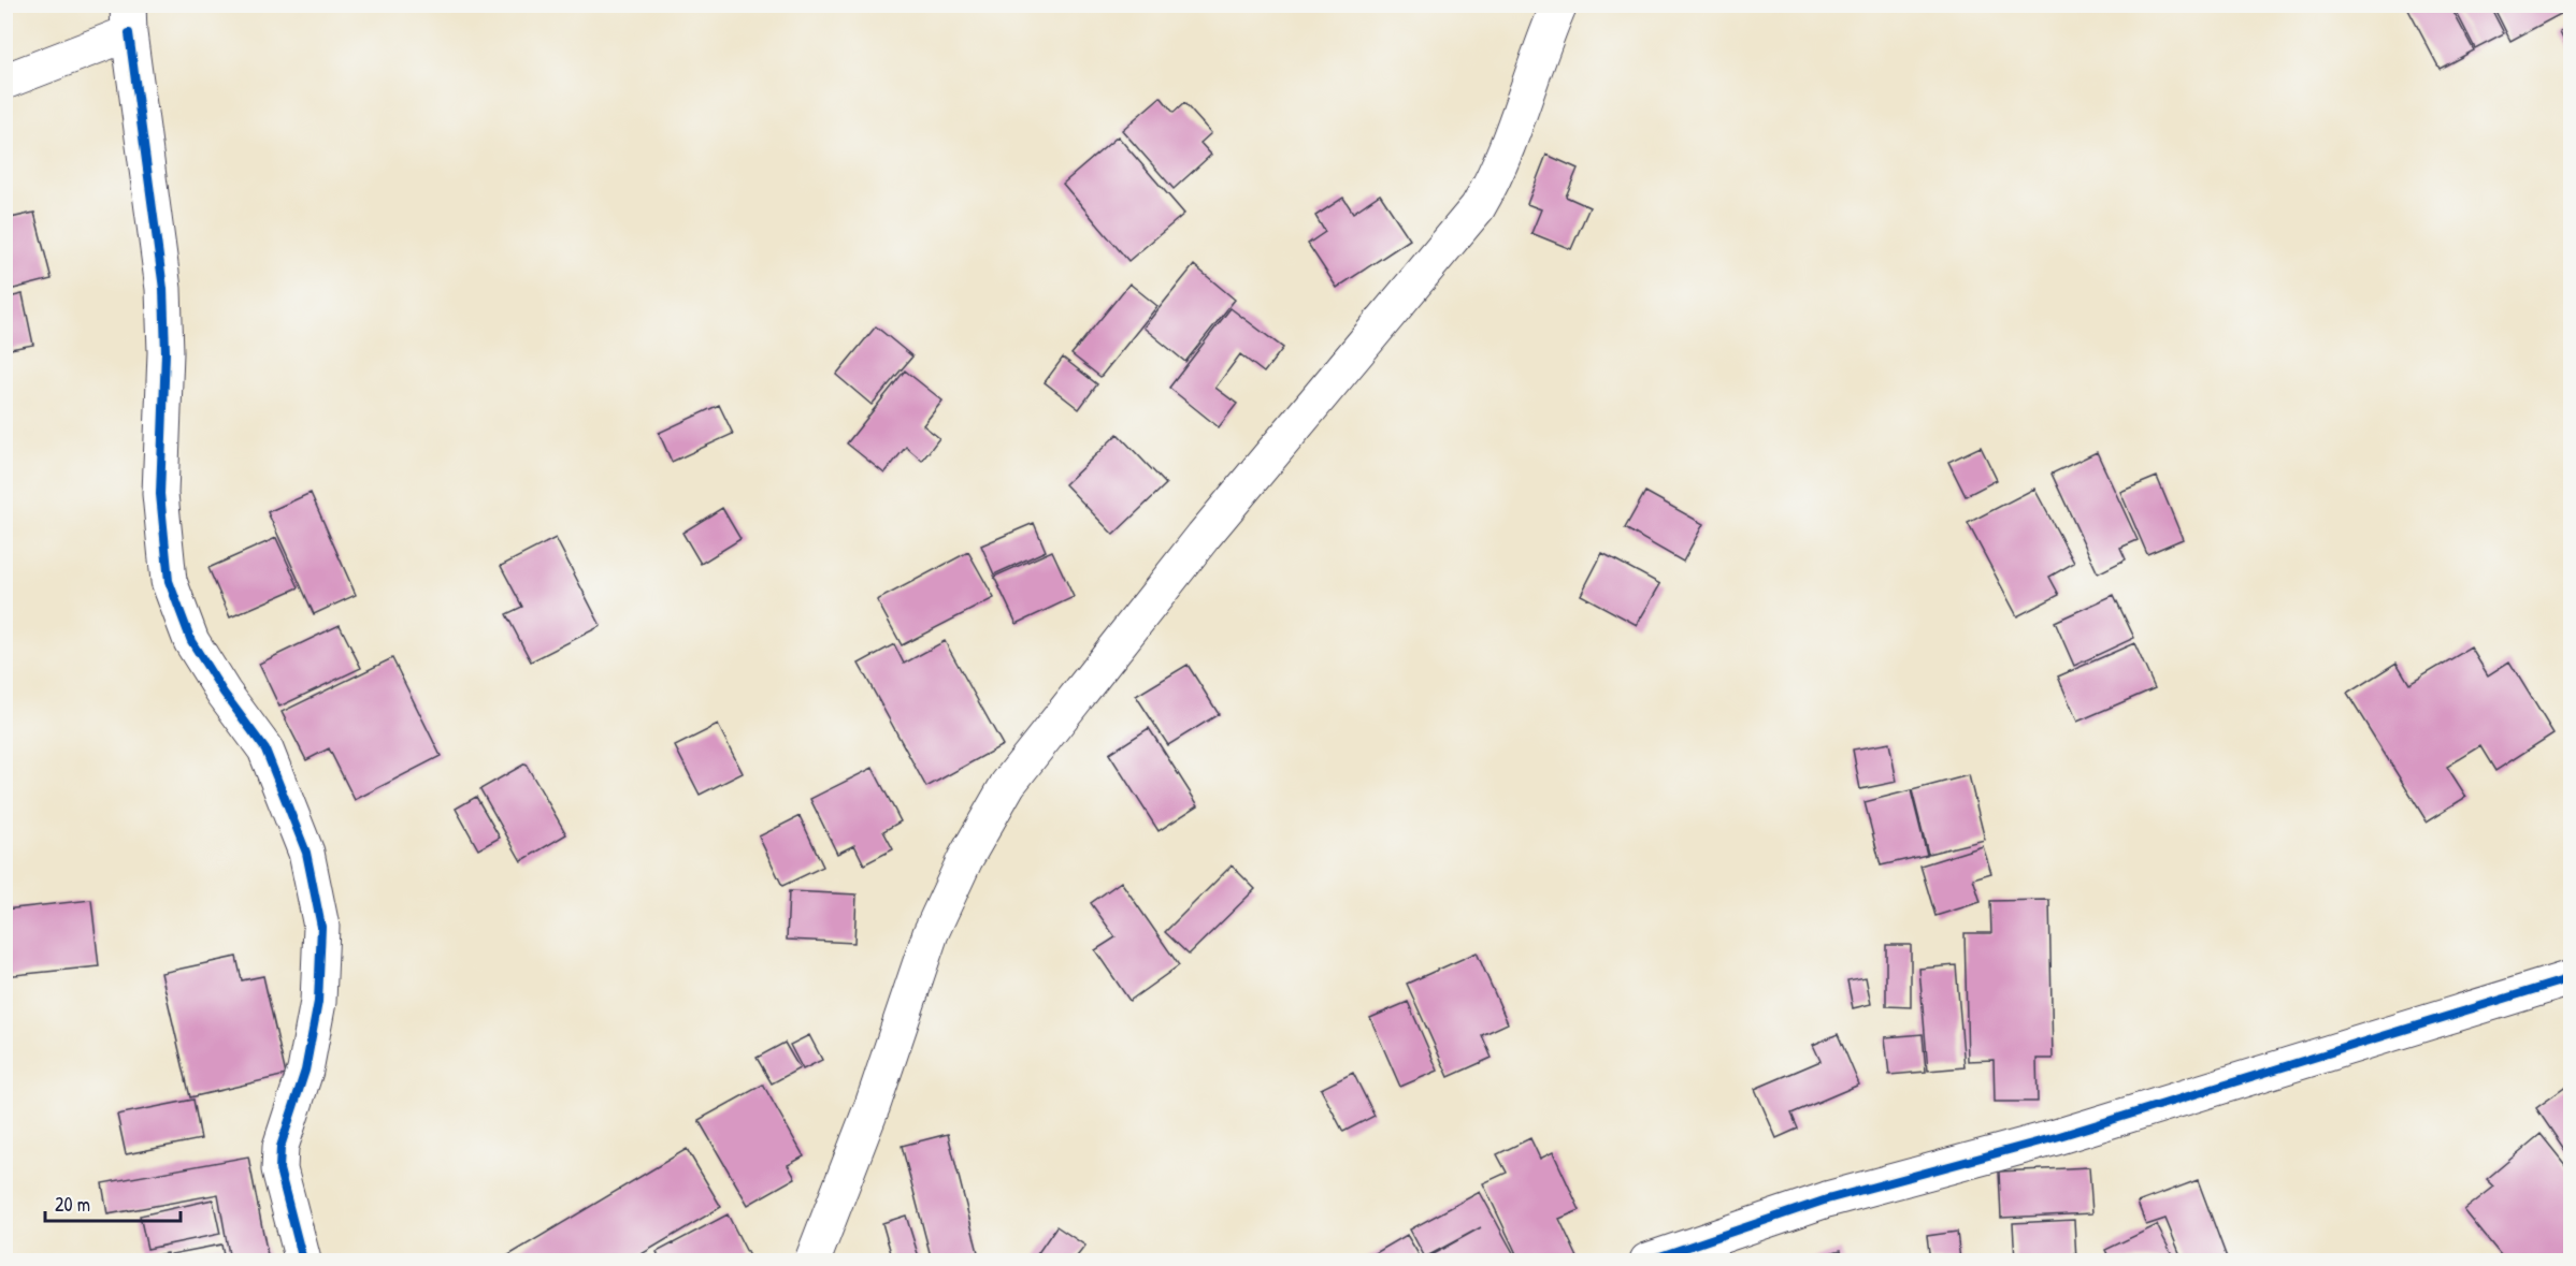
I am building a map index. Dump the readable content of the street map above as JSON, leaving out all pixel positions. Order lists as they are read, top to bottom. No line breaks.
{"scale_bar":"20 m"}
